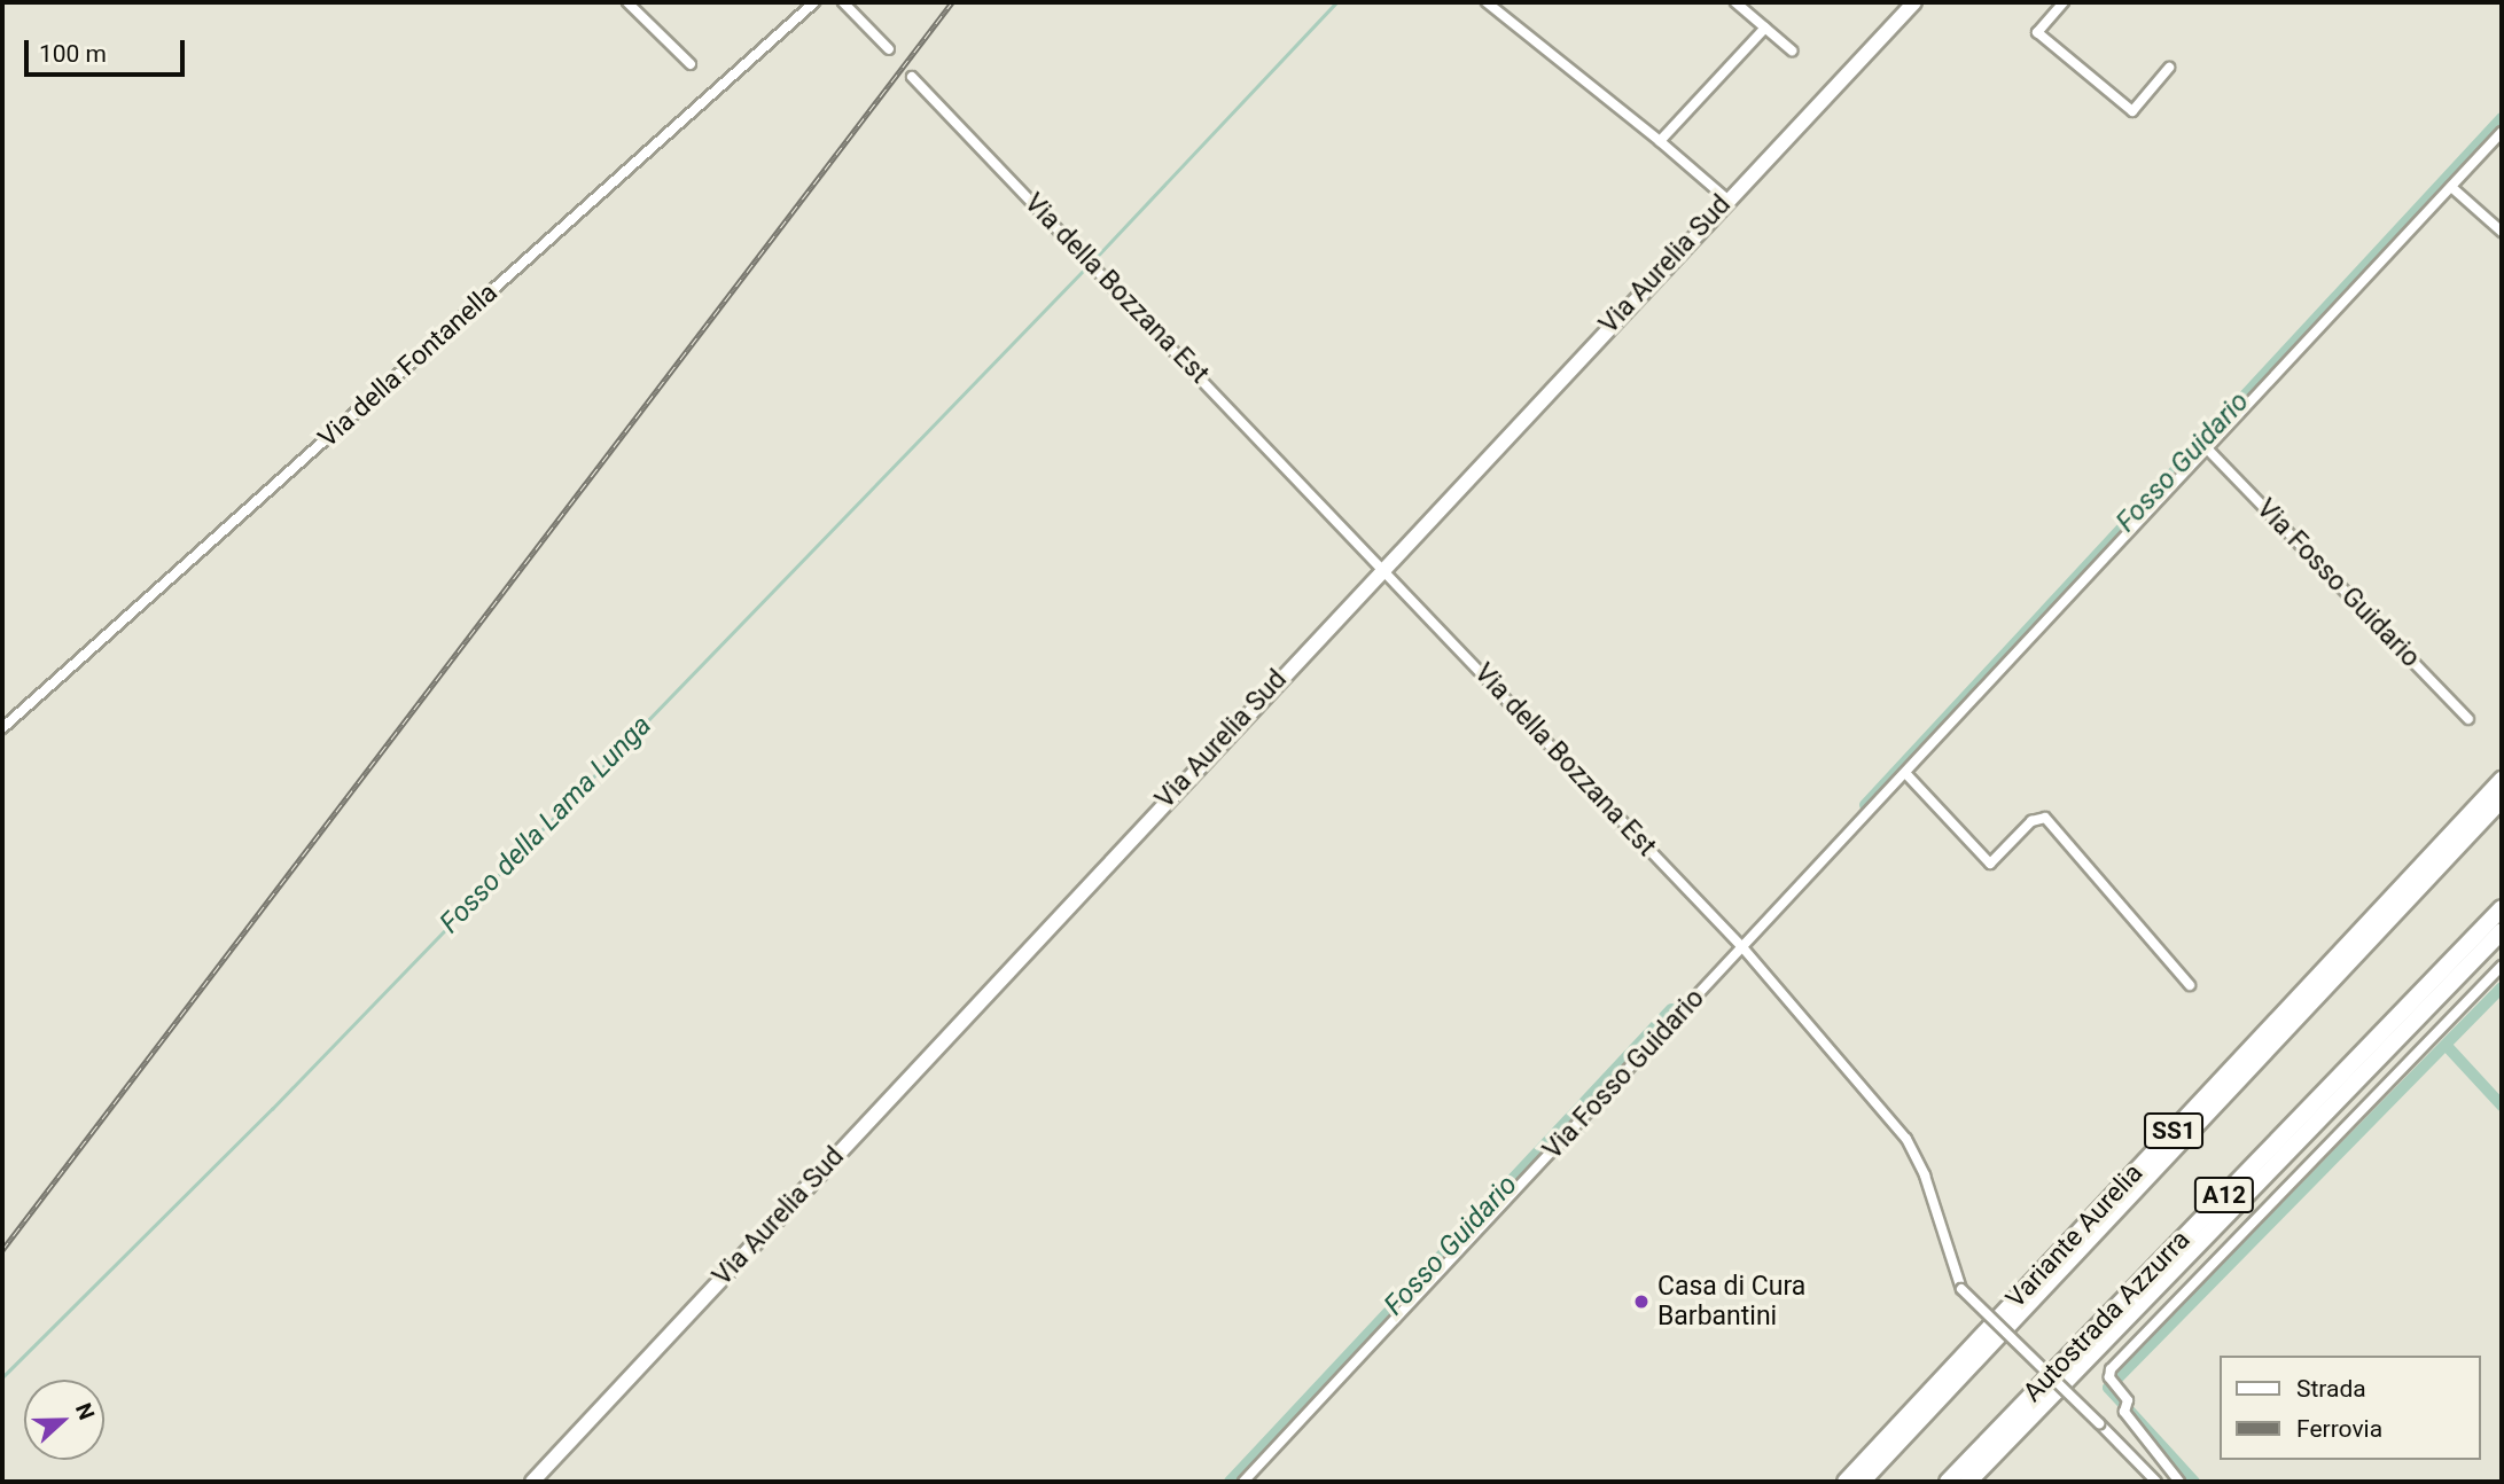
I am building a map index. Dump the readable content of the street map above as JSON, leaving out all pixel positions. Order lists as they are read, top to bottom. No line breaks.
{"streets":{"highway":["SS1","A12","Variante Aurelia","Autostrada Azzurra"],"main road":["Via Aurelia Sud"],"street":["Via della Bozzana Est","Via della Fontanella","Via Fosso Guidario"]},"crossings":[["Via Aurelia Sud","Via della Bozzana Est"],["Via della Bozzana Est","Via Fosso Guidario"]],"water":["Fosso Guidario","Fosso della Lama Lunga"],"places":["Casa di Cura Barbantini"],"legend":["Strada","Ferrovia"],"scale_bar":"100 m","north":"right"}
